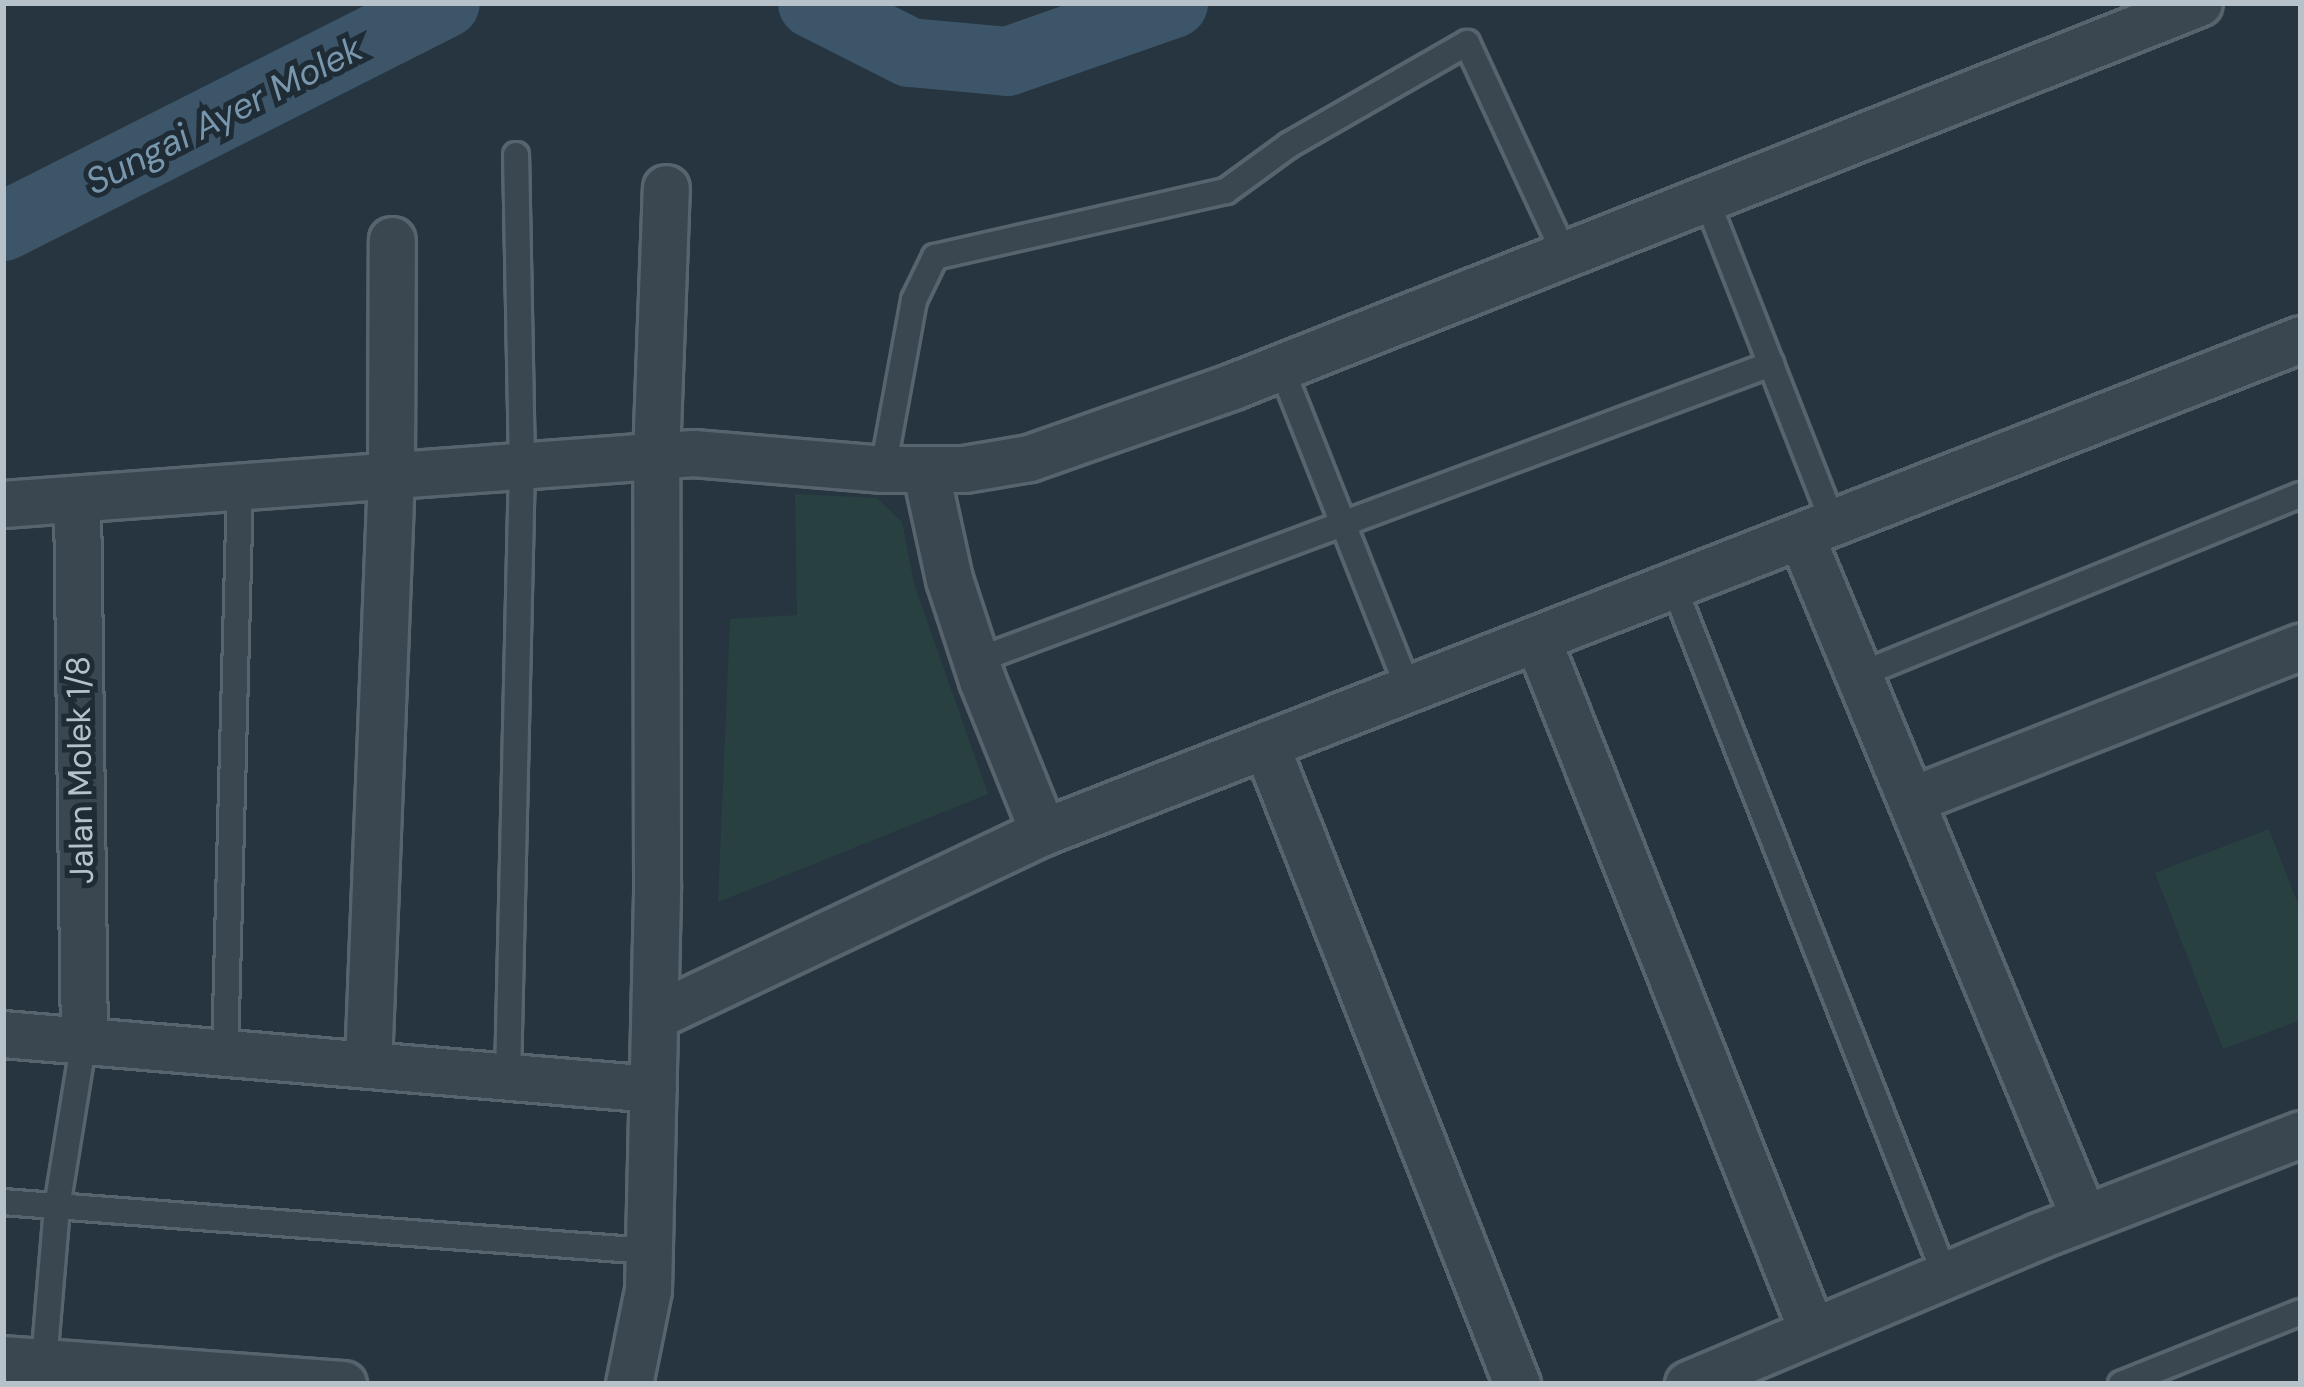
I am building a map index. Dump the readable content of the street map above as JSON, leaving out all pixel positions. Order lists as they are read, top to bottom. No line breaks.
{"streets":{"street":["Jalan Molek 1/8"]},"water":["Sungai Ayer Molek"]}
